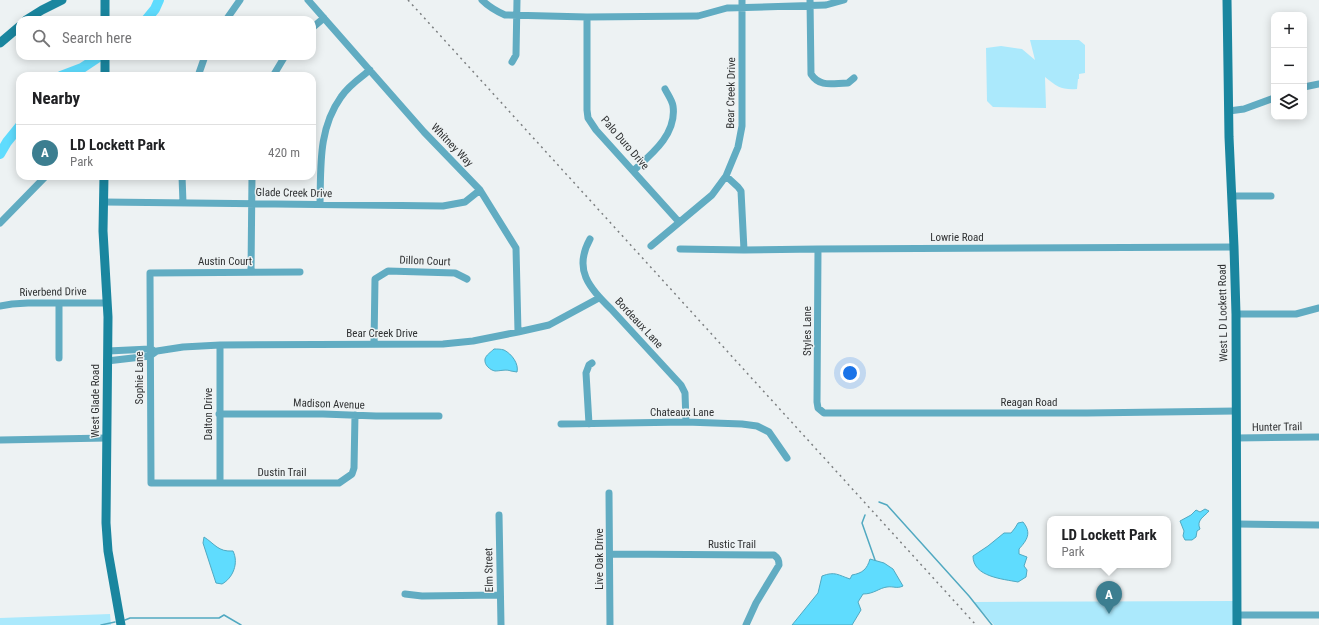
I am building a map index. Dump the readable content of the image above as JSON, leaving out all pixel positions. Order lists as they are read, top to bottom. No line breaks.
{"streets":{"main road":["West L D Lockett Road","West Glade Road"],"street":["Bear Creek Drive","Palo Duro Drive","Whitney Way","Glade Creek Drive","Lowrie Road","Austin Court","Dillon Court","Riverbend Drive","Bordeaux Lane","Styles Lane","Sophie Lane","Reagan Road","Madison Avenue","Chateaux Lane","Dalton Drive","Hunter Trail","Dustin Trail","Rustic Trail","Live Oak Drive","Elm Street"]},"crossings":[["Bear Creek Drive","Palo Duro Drive"],["Bear Creek Drive","Whitney Way"],["Bear Creek Drive","Dillon Court"],["Bear Creek Drive","Bordeaux Lane"],["Bear Creek Drive","Sophie Lane"],["Bear Creek Drive","West Glade Road"],["Bear Creek Drive","Dalton Drive"],["Whitney Way","Glade Creek Drive"],["Glade Creek Drive","West Glade Road"],["Lowrie Road","West L D Lockett Road"],["Lowrie Road","Styles Lane"],["Austin Court","Sophie Lane"],["Riverbend Drive","West Glade Road"],["West L D Lockett Road","Reagan Road"],["West L D Lockett Road","Hunter Trail"],["Bordeaux Lane","Chateaux Lane"],["Styles Lane","Reagan Road"],["Sophie Lane","Dustin Trail"],["Madison Avenue","Dalton Drive"],["Madison Avenue","Dustin Trail"],["Dalton Drive","Dustin Trail"],["Rustic Trail","Live Oak Drive"]],"page":{"map_buttons":["+","−"],"search":"Search here","heading":"Nearby","list":[{"mark":"A","name":"LD Lockett Park","note":"Park","value":"420 m"}],"popup":["LD Lockett Park","Park"],"pins":"A"}}
